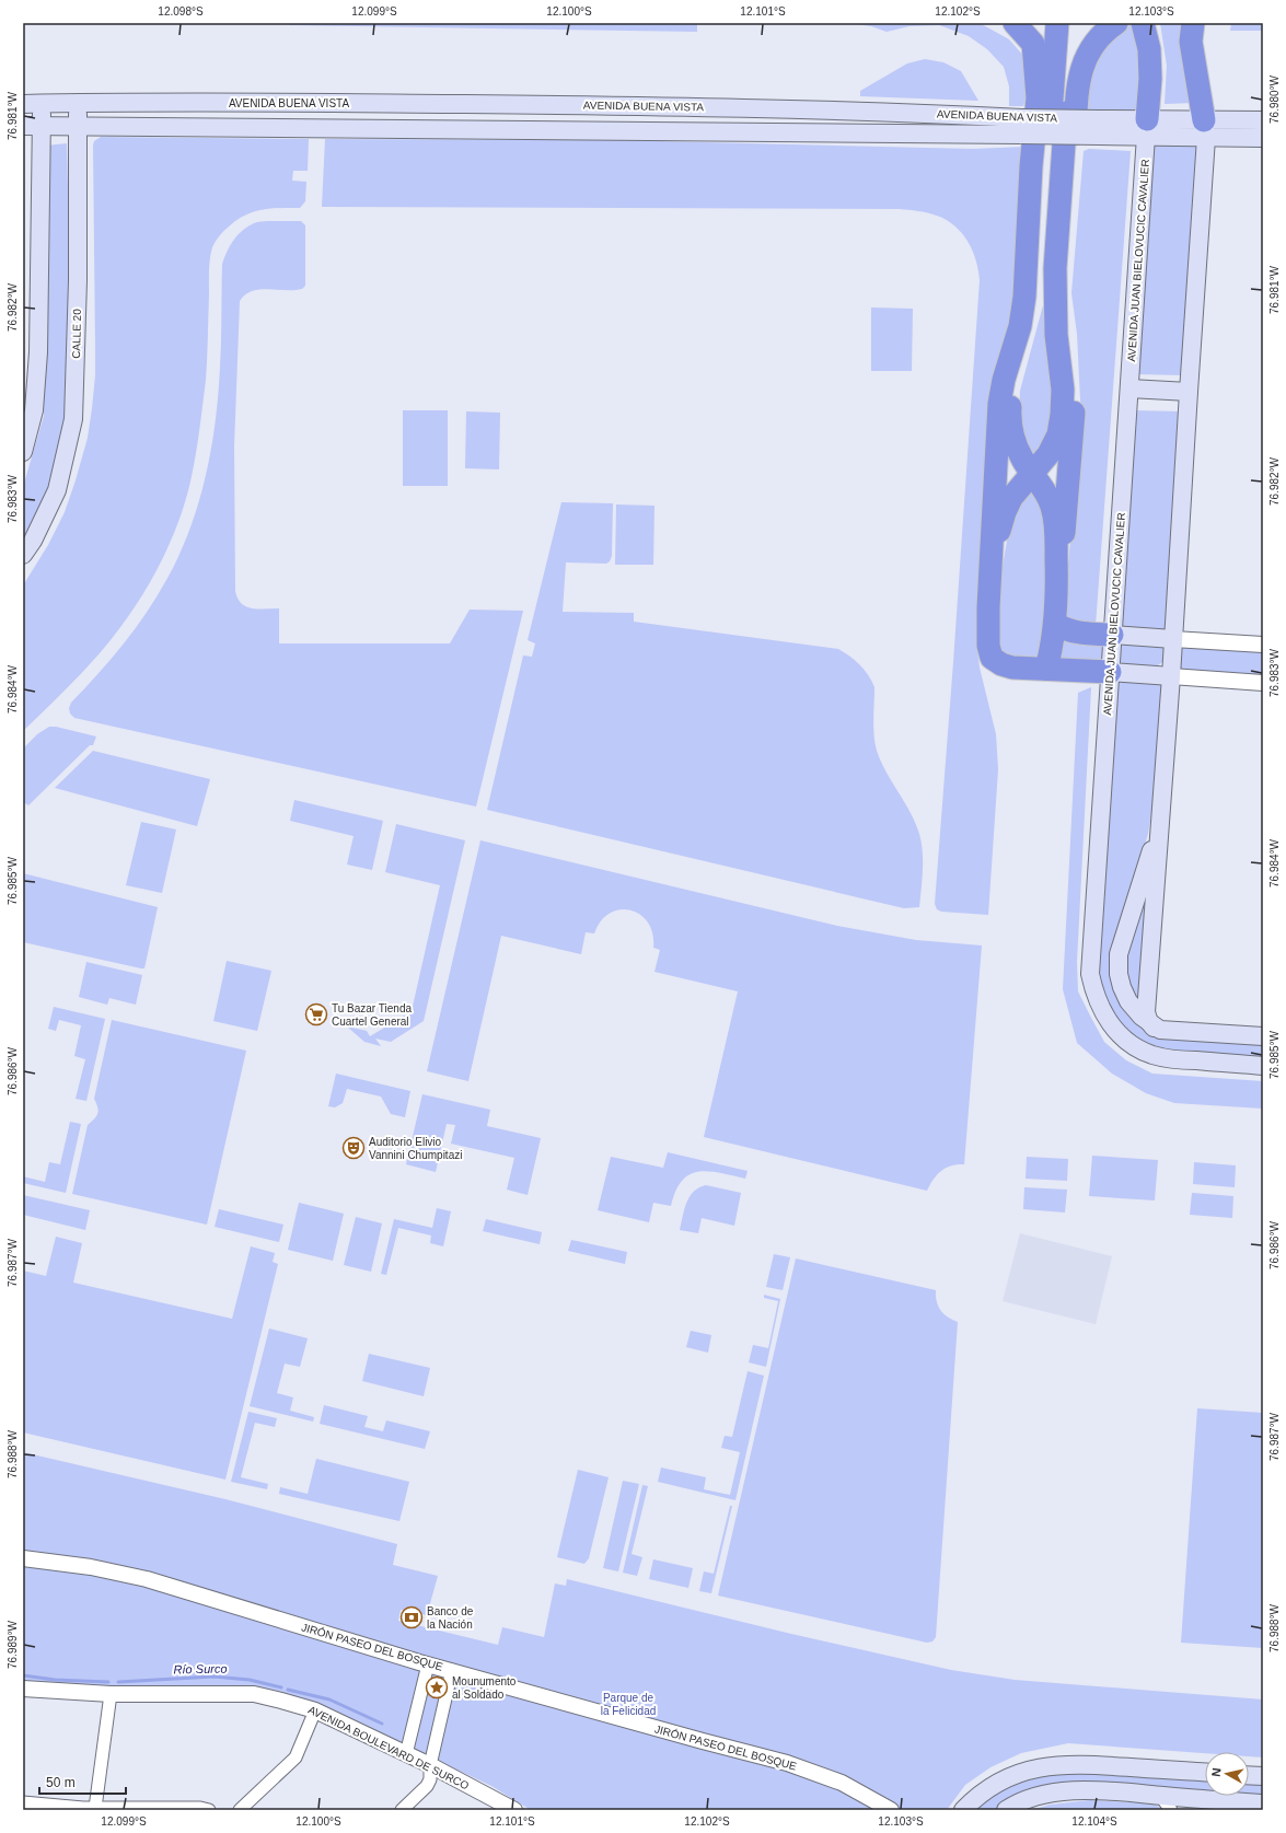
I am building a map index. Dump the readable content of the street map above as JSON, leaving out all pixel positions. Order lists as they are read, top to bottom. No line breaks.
{"streets":{"main road":["AVENIDA BUENA VISTA","AVENIDA JUAN BIELOVUCIC CAVALIER","CALLE 20"],"street":["JIRÓN PASEO DEL BOSQUE","AVENIDA BOULEVARD DE SURCO"]},"crossings":[["AVENIDA BUENA VISTA","AVENIDA JUAN BIELOVUCIC CAVALIER"],["AVENIDA BUENA VISTA","CALLE 20"]],"water":["Río Surco"],"parks":["Parque de la Felicidad"],"places":{"supermarket":["Tu Bazar Tienda Cuartel General"],"theatre":["Auditorio Elivio Vannini Chumpitazi"],"bank":["Banco de la Nación"],"place":["Mounumento al Soldado"]},"scale_bar":"50 m","north":"left","coordinates":["12.098°S","12.099°S","12.100°S","12.101°S","12.102°S","12.103°S","76.980°W","76.981°W","76.982°W","76.983°W","76.984°W","76.985°W","76.986°W","76.987°W","76.988°W","76.989°W","12.104°S"]}
